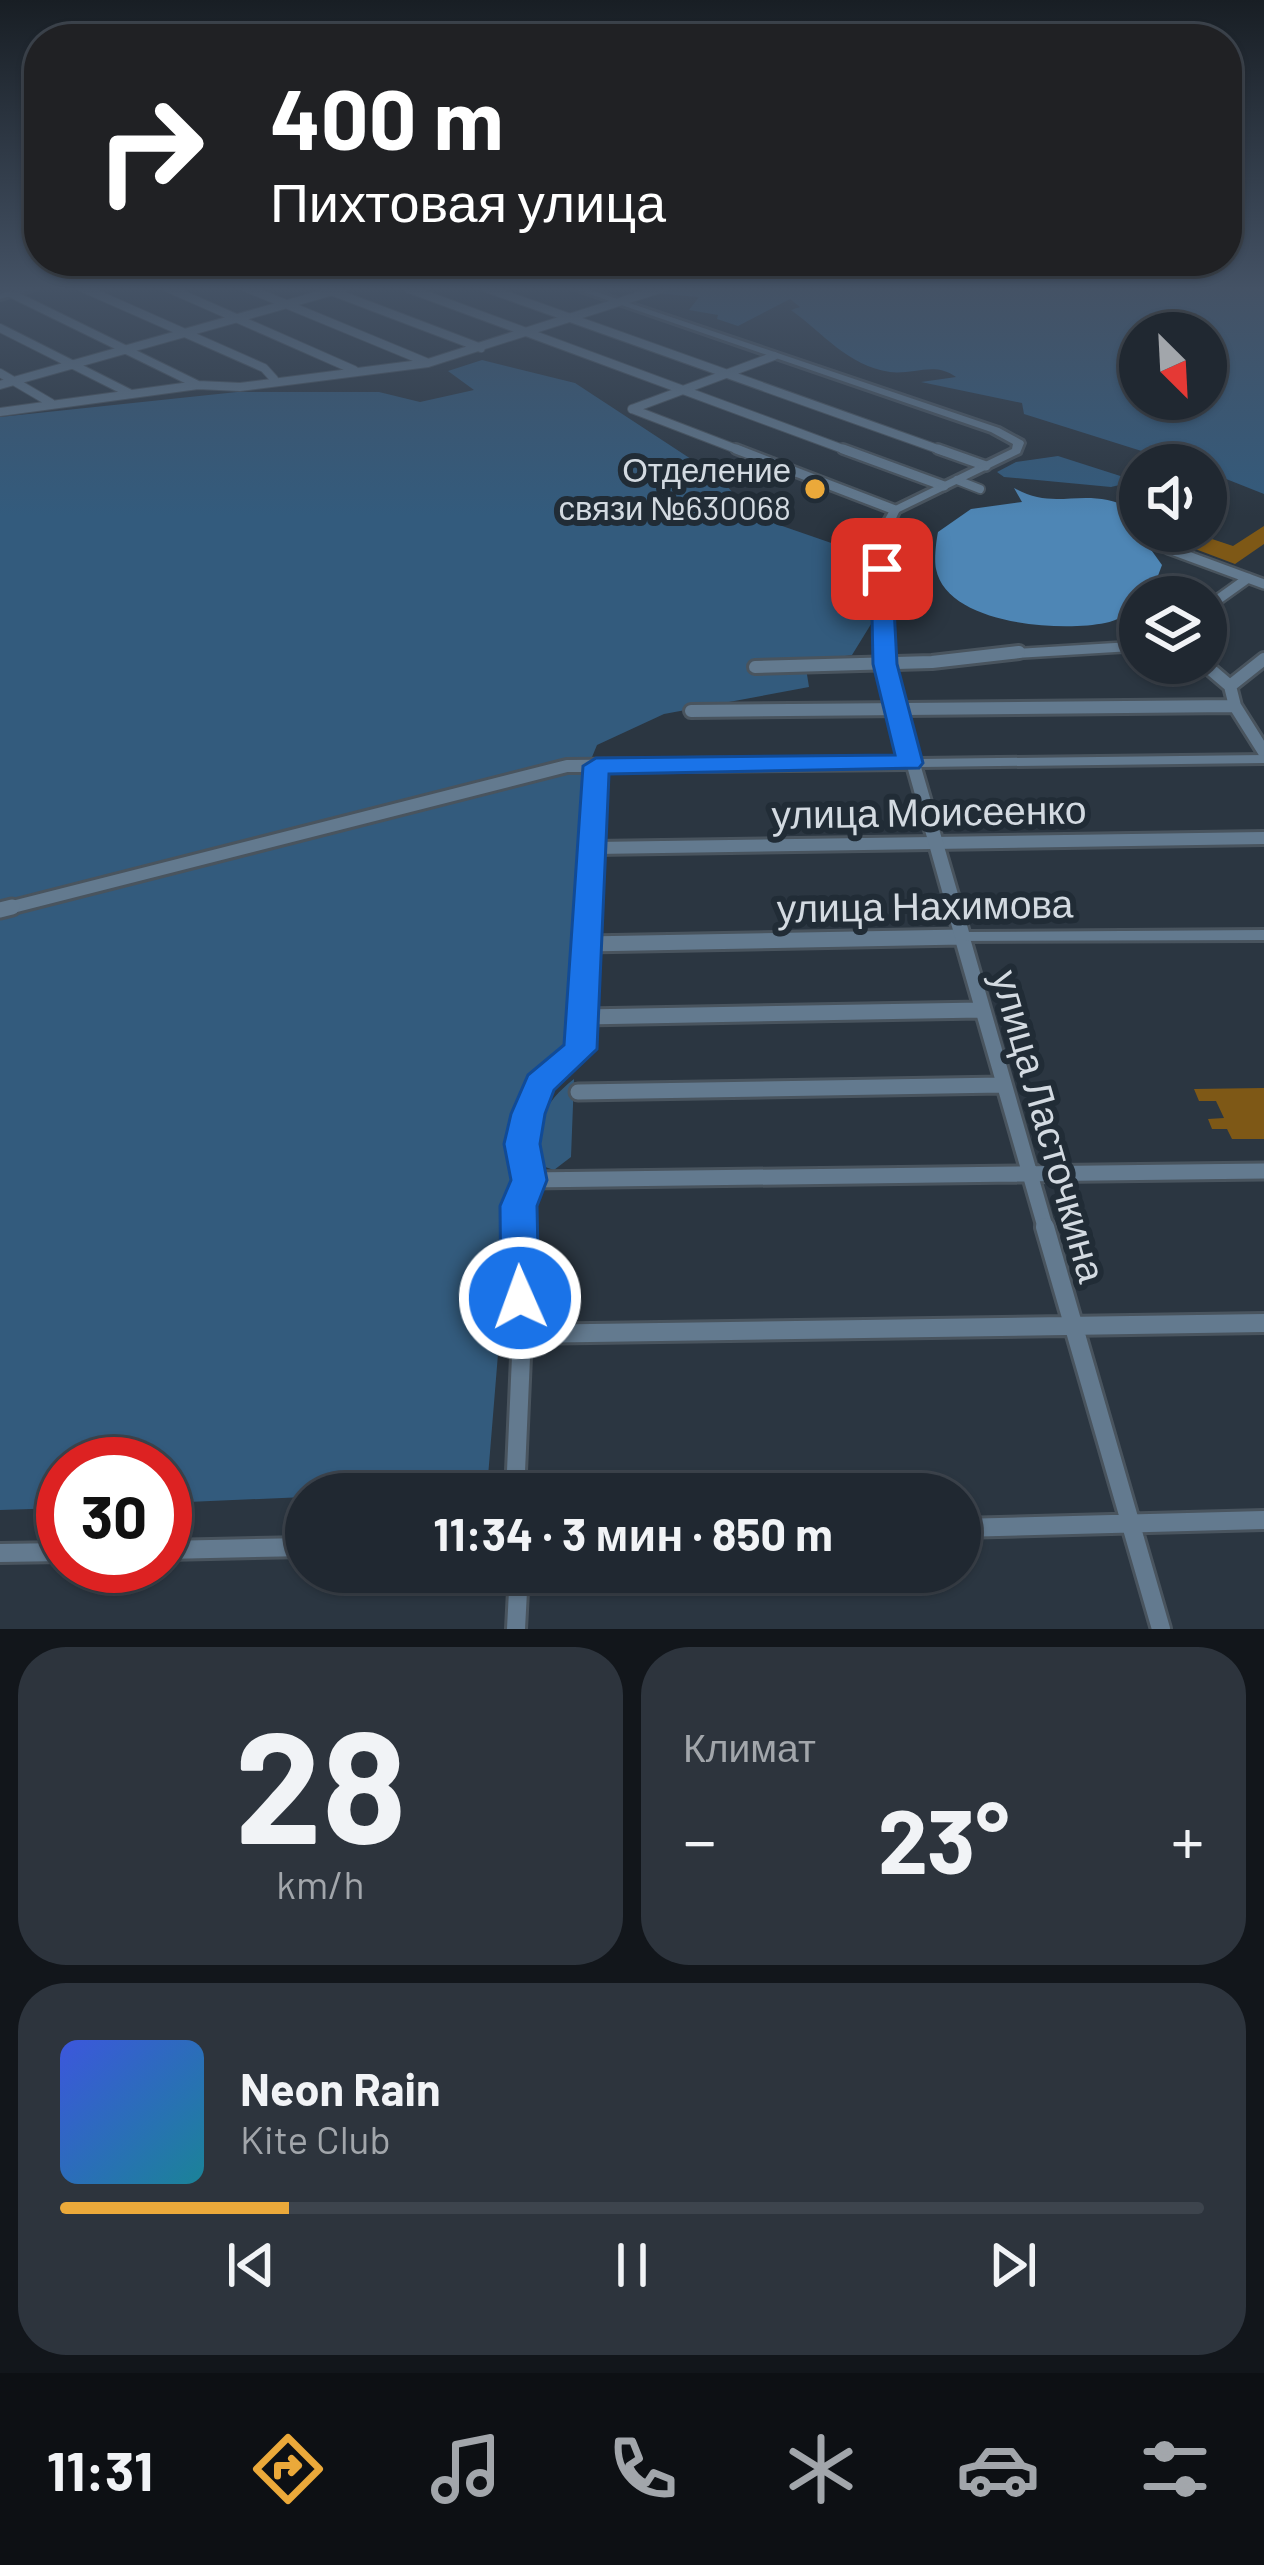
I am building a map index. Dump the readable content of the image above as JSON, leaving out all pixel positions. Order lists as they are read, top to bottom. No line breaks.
{"streets":{"street":["улица Моисеенко","улица Нахимова","улица Ласточкина"]},"crossings":[["улица Моисеенко","улица Ласточкина"],["улица Нахимова","улица Ласточкина"]],"places":["Отделение связи №630068"],"north":"bottom right","page":{"turn":["400 m","Пихтовая улица"],"limit":"30","trip":"11:34 · 3 мин · 850 m","tile":[["28","km/h"],"Климат"],"heat":["−","23°","+"],"song":["Neon Rain","Kite Club"],"tabs":"11:31"}}
